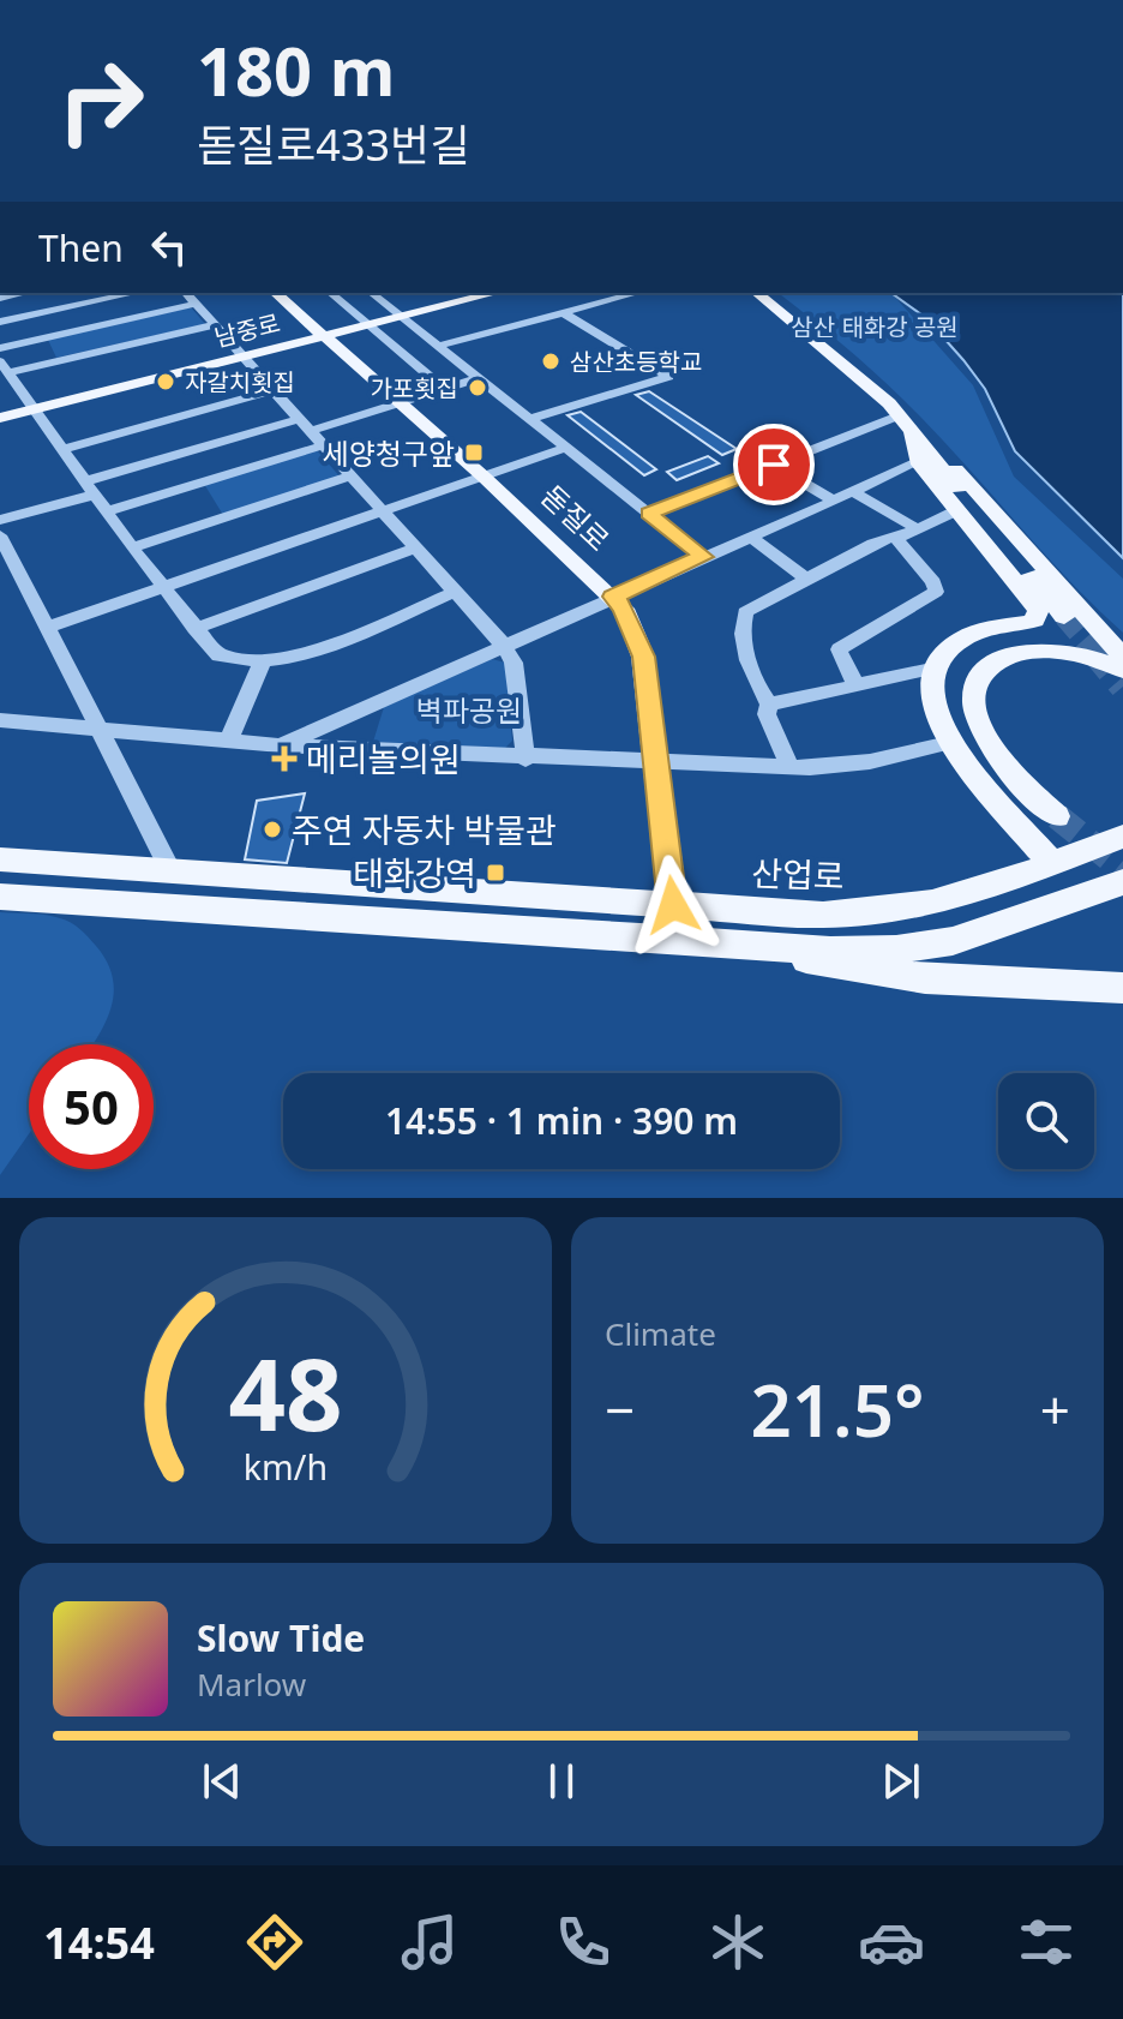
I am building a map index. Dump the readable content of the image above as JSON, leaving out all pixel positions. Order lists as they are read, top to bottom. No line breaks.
{"streets":{"main road":["남중로","돋질로","산업로"]},"crossings":[["남중로","돋질로"],["돋질로","산업로"]],"parks":["삼산 태화강 공원","벽파공원"],"places":{"other":["삼산초등학교","자갈치횟집","가포횟집","주연 자동차 박물관"],"transit":["세양청구앞","태화강역"],"health":["메리놀의원"]},"page":{"turn":["180 m","돋질로433번길"],"then":"Then","limit":"50","trip":"14:55 · 1 min · 390 m","tile":"Climate","heat":["−","21.5°","+"],"song":["Slow Tide","Marlow"],"tabs":"14:54","gauge":["48","km/h"]}}
